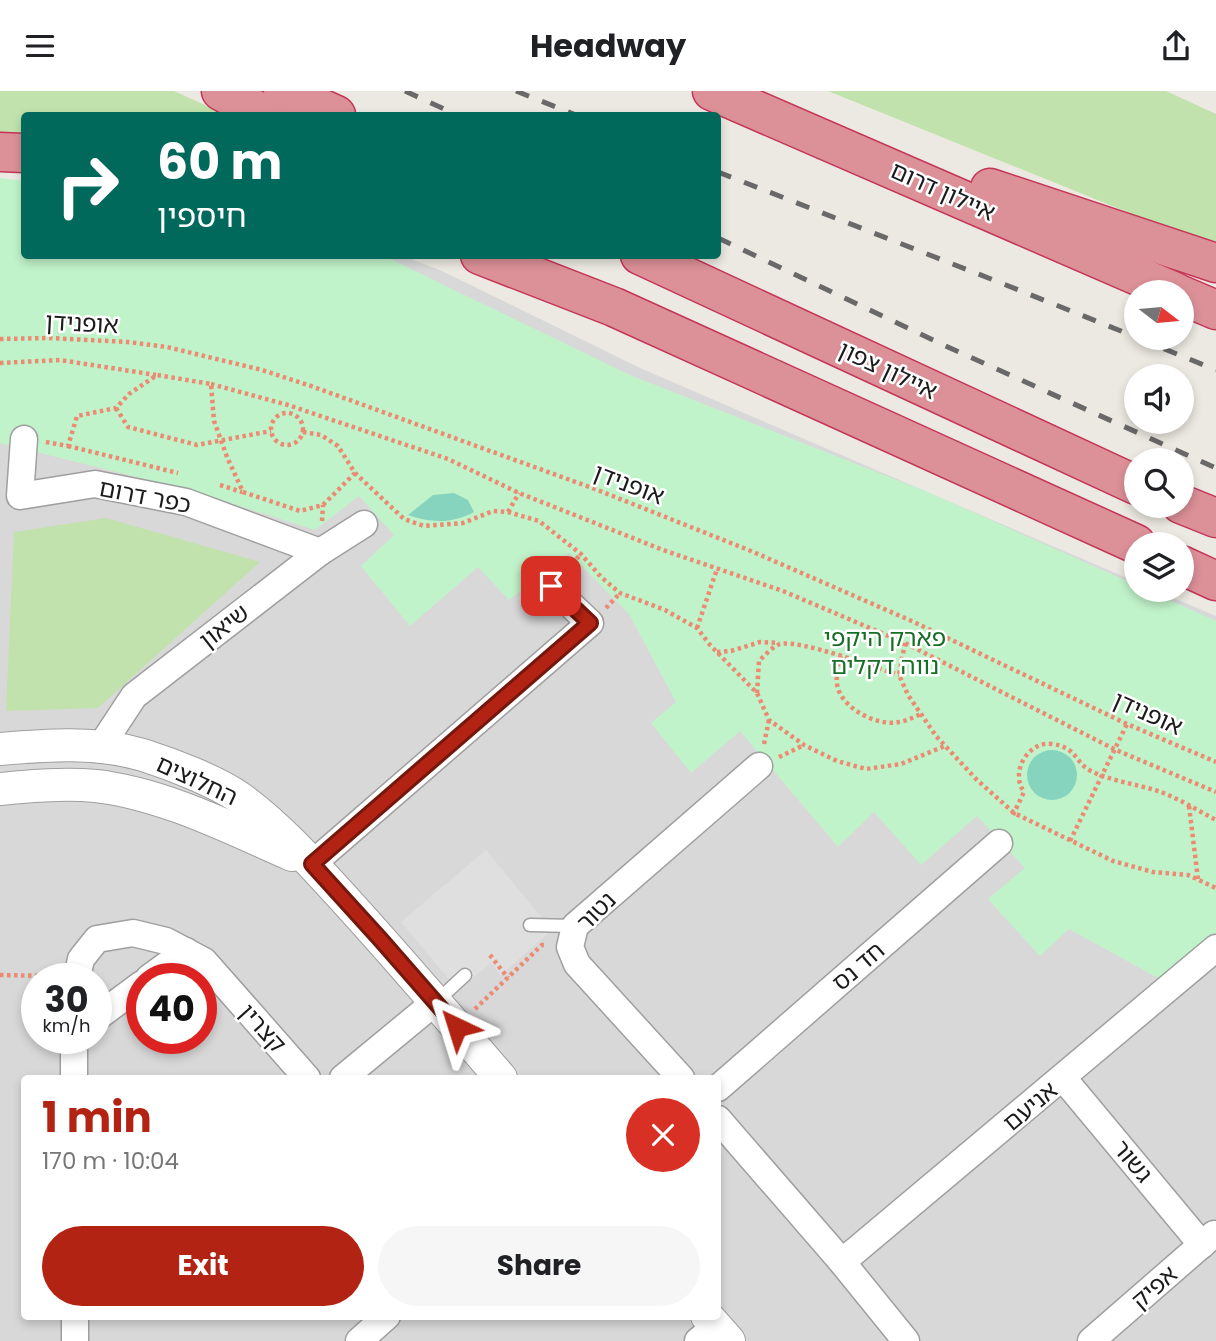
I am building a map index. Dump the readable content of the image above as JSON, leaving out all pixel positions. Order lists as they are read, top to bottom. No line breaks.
{"streets":{"highway":["איילון דרום","איילון צפון"],"street":["כפר דרום","שיאון","החלוצים","נטור","חד נס","קצרין","אניעם","גשור","אפיק"],"path":["אופנידן"]},"crossings":[["כפר דרום","שיאון"],["שיאון","החלוצים"],["אניעם","גשור"],["גשור","אפיק"]],"parks":["פארק היקפי נווה דקלים"],"north":"right","page":{"header":"Headway","turn":["60 m","חיספין"],"speed":"30 km/h","limit":"40","heading":["1 min","170 m · 10:04"],"buttons":["Exit","Share"]}}
